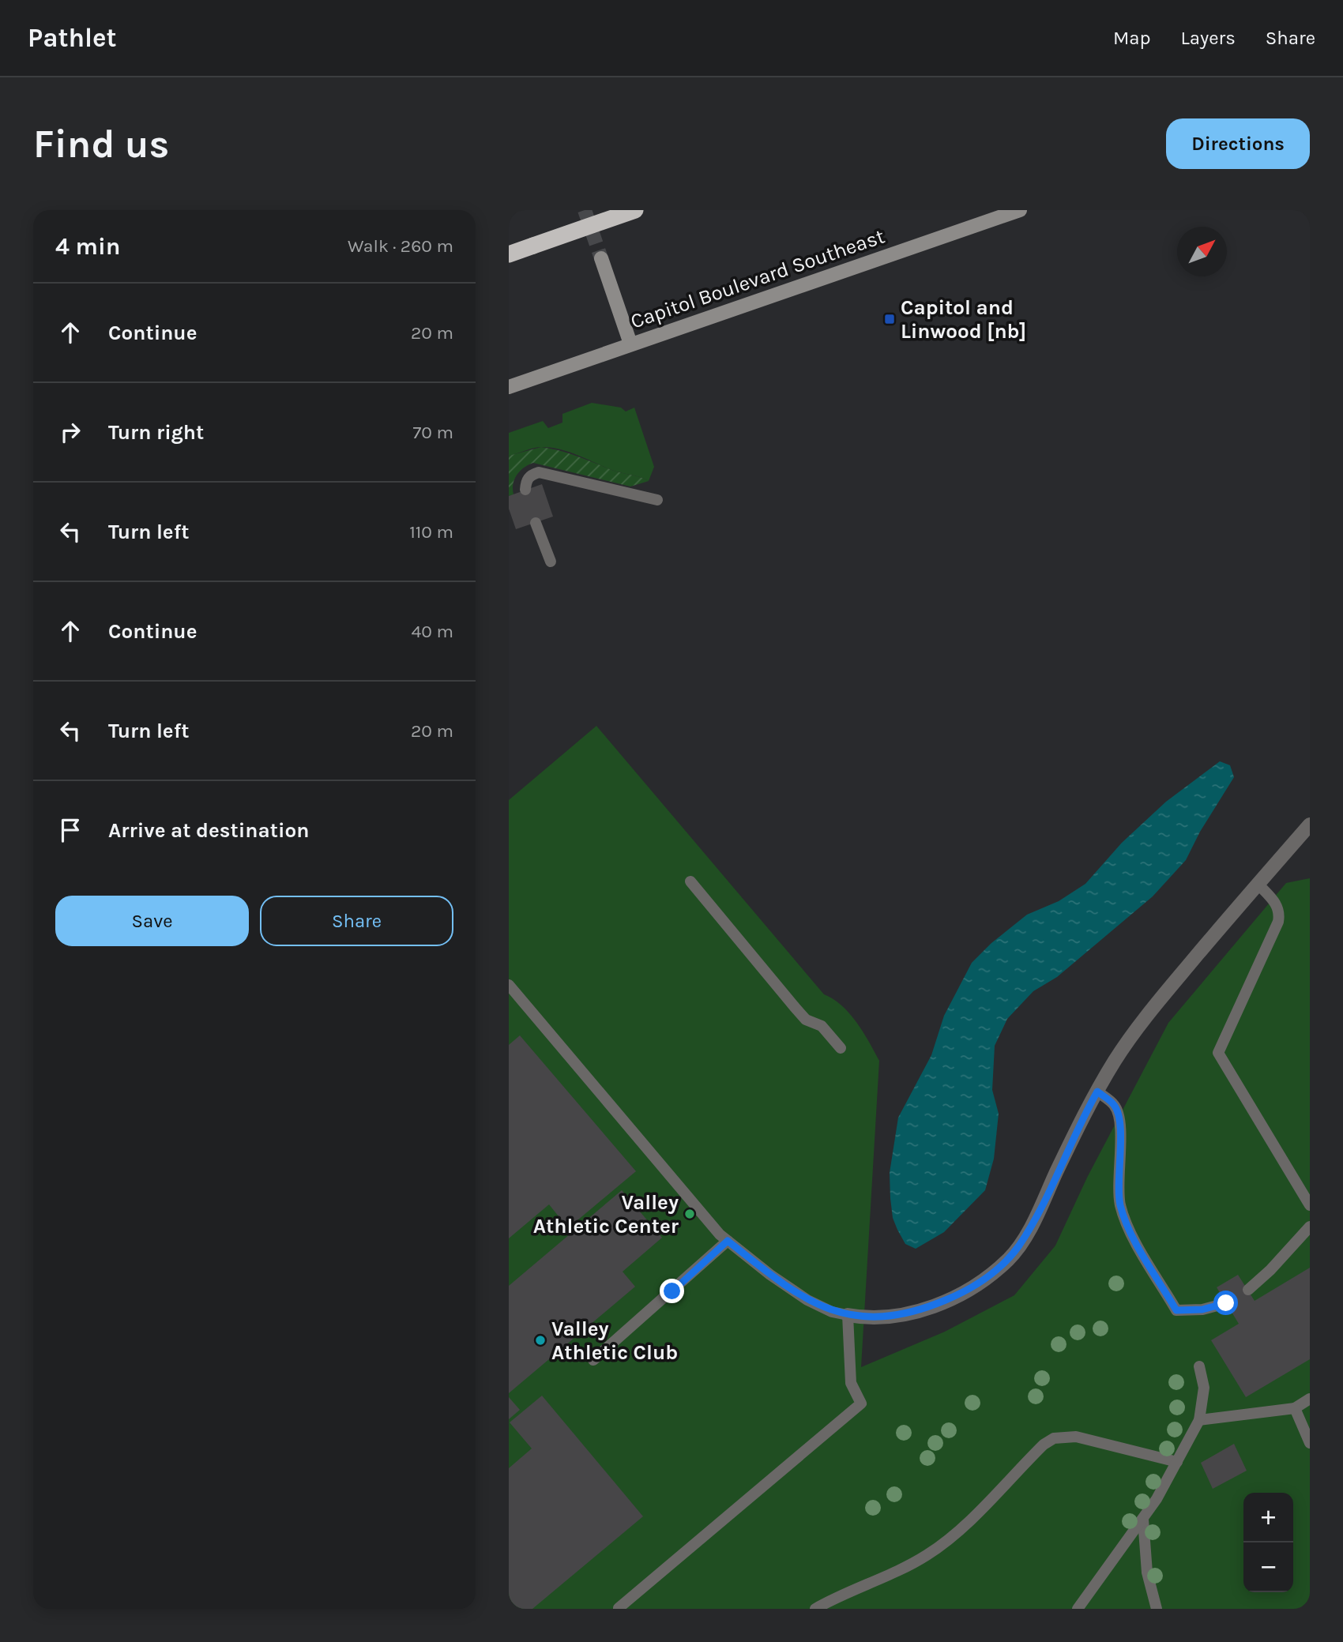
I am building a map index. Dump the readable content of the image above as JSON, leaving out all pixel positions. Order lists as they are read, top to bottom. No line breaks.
{"streets":{"main road":["Capitol Boulevard Southeast"]},"places":{"transit":["Capitol and Linwood [nb]"],"other":["Valley Athletic Center","Valley Athletic Club"]},"north":"top right","page":{"header":"Pathlet","nav":["Map","Layers","Share"],"buttons":["Directions",["Save","Share"]],"title":"Find us","heading":["4 min","Walk · 260 m"],"list":[["Continue","20 m"],["Turn right","70 m"],["Turn left","110 m"],["Continue","40 m"],["Turn left","20 m"],"Arrive at destination"],"map_buttons":["+","−"]}}
